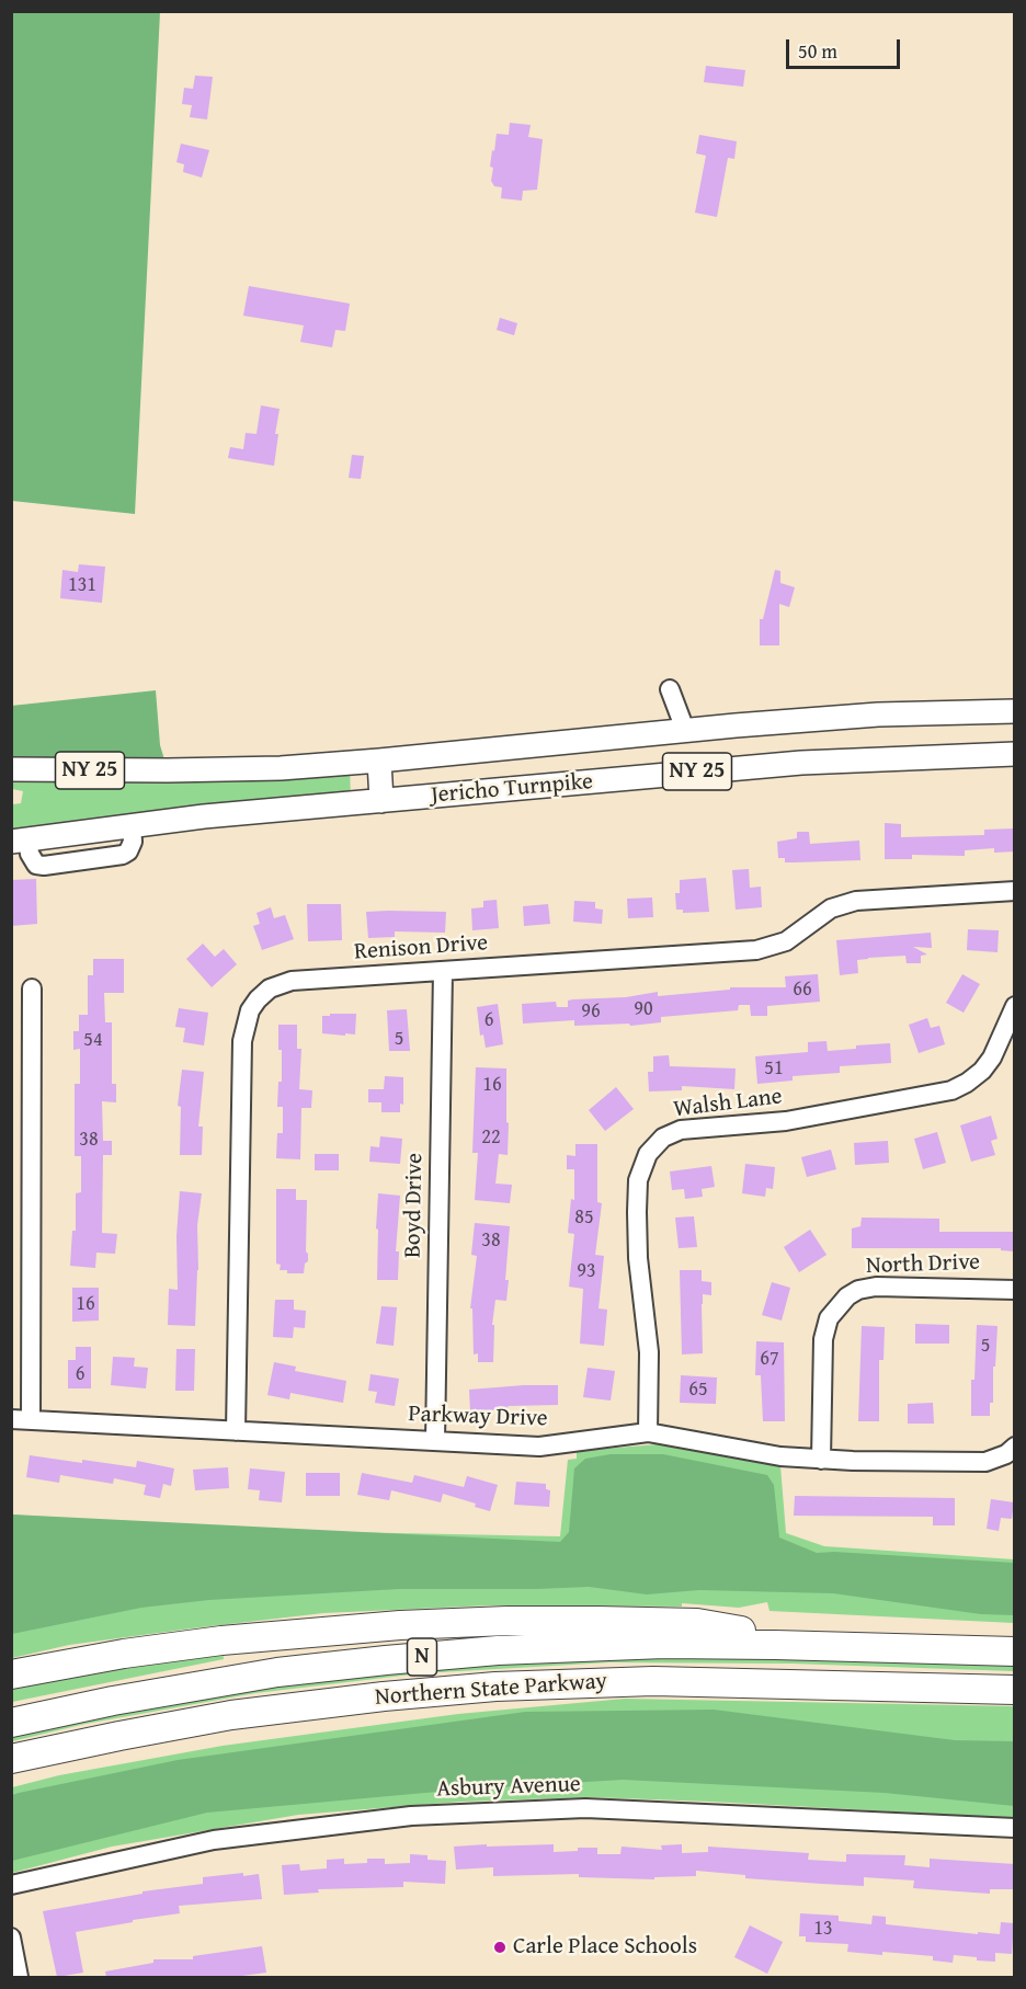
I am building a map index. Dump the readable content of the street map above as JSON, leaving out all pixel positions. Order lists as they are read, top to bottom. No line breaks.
{"streets":{"highway":["N","Northern State Parkway"],"main road":["NY 25","Jericho Turnpike"],"street":["Renison Drive","Walsh Lane","Boyd Drive","North Drive","Parkway Drive","Asbury Avenue"]},"crossings":[["Renison Drive","Boyd Drive"],["Renison Drive","Parkway Drive"],["Walsh Lane","Parkway Drive"],["Boyd Drive","Parkway Drive"],["North Drive","Parkway Drive"]],"places":["Carle Place Schools"],"house_numbers":["131","66","90","96","6","5","54","51","16","22","38","85","38","93","16","5","67","6","65","13"],"scale_bar":"50 m"}
